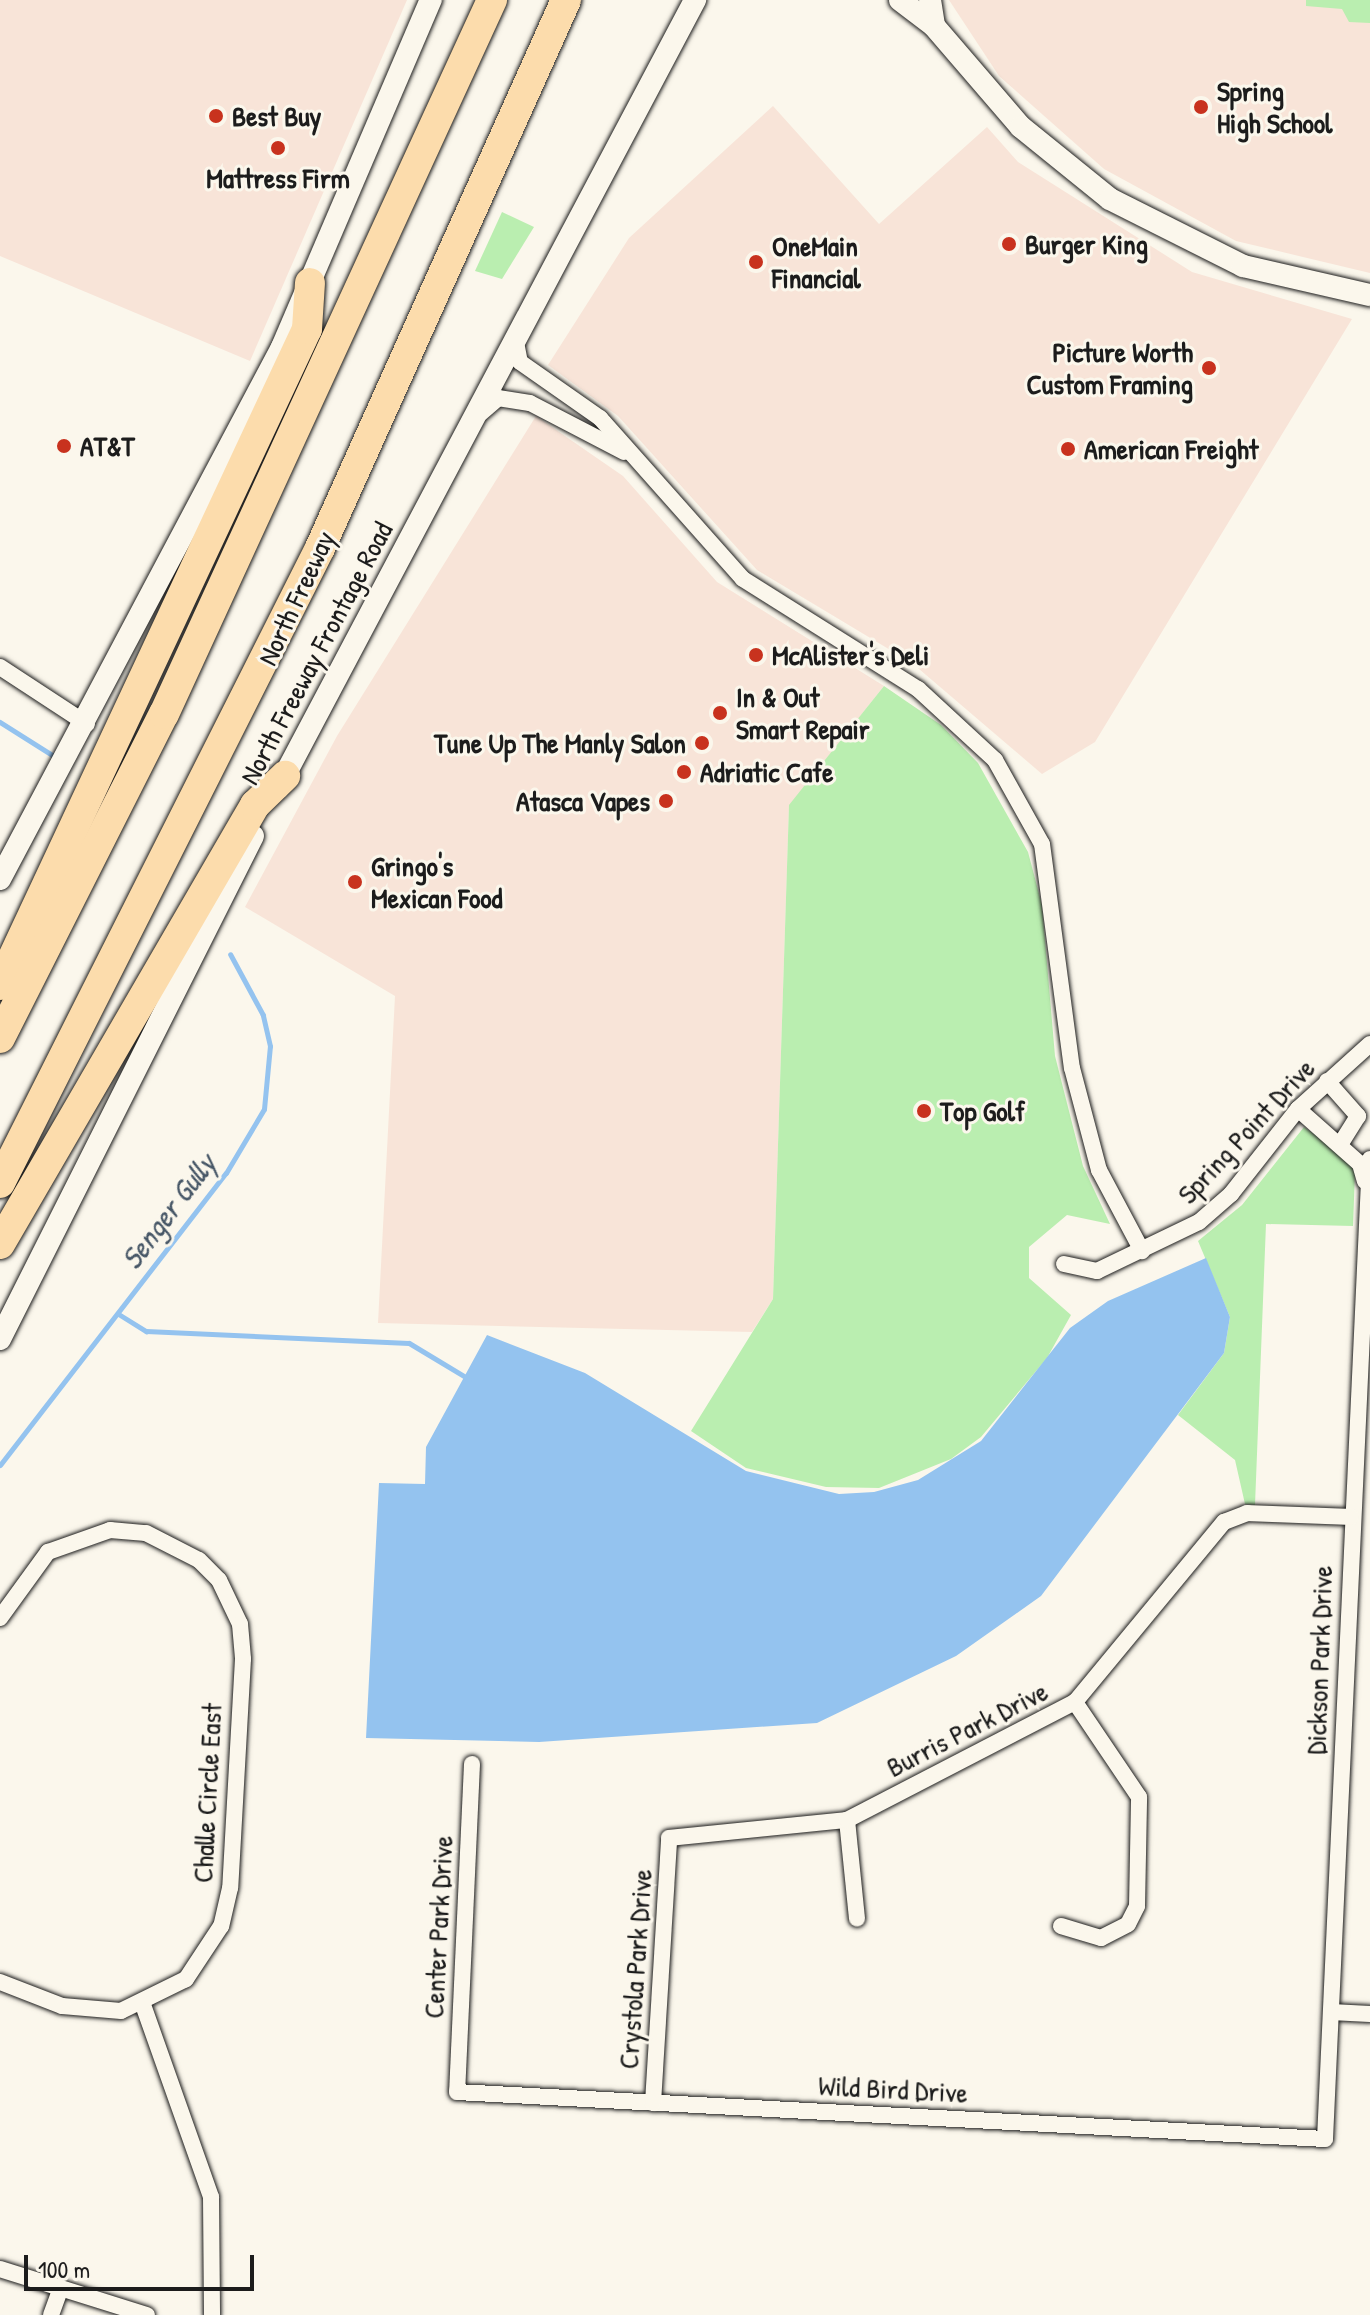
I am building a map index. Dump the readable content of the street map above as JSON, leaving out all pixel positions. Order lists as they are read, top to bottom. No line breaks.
{"streets":{"highway":["North Freeway"],"main road":["North Freeway Frontage Road"],"street":["Spring Point Drive","Dickson Park Drive","Burris Park Drive","Challe Circle East","Center Park Drive","Crystola Park Drive","Wild Bird Drive"]},"crossings":[["Dickson Park Drive","Burris Park Drive"],["Dickson Park Drive","Wild Bird Drive"],["Burris Park Drive","Crystola Park Drive"],["Center Park Drive","Wild Bird Drive"],["Crystola Park Drive","Wild Bird Drive"]],"water":["Senger Gully"],"places":["Spring High School","Best Buy","Mattress Firm","Burger King","OneMain Financial","Picture Worth Custom Framing","AT&T","American Freight","McAlister's Deli","In & Out Smart Repair","Tune Up The Manly Salon","Adriatic Cafe","Atasca Vapes","Gringo's Mexican Food","Top Golf"],"scale_bar":"100 m"}
